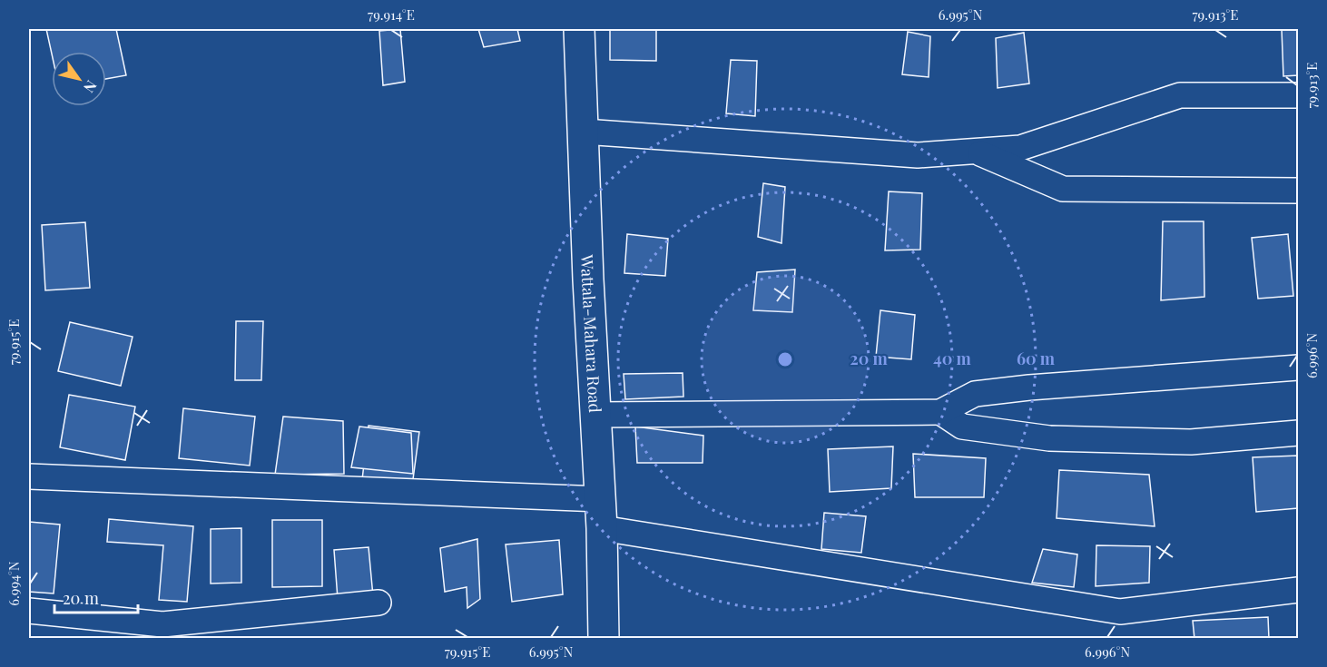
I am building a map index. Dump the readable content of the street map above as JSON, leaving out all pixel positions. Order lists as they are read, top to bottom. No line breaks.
{"streets":{"main road":["Wattala-Mahara Road"]},"scale_bar":"20 m","north":"bottom right","coordinates":["79.914°E","6.995°N","79.913°E","79.915°E","6.996°N","6.994°N"],"rings":["20 m","40 m","60 m"]}
